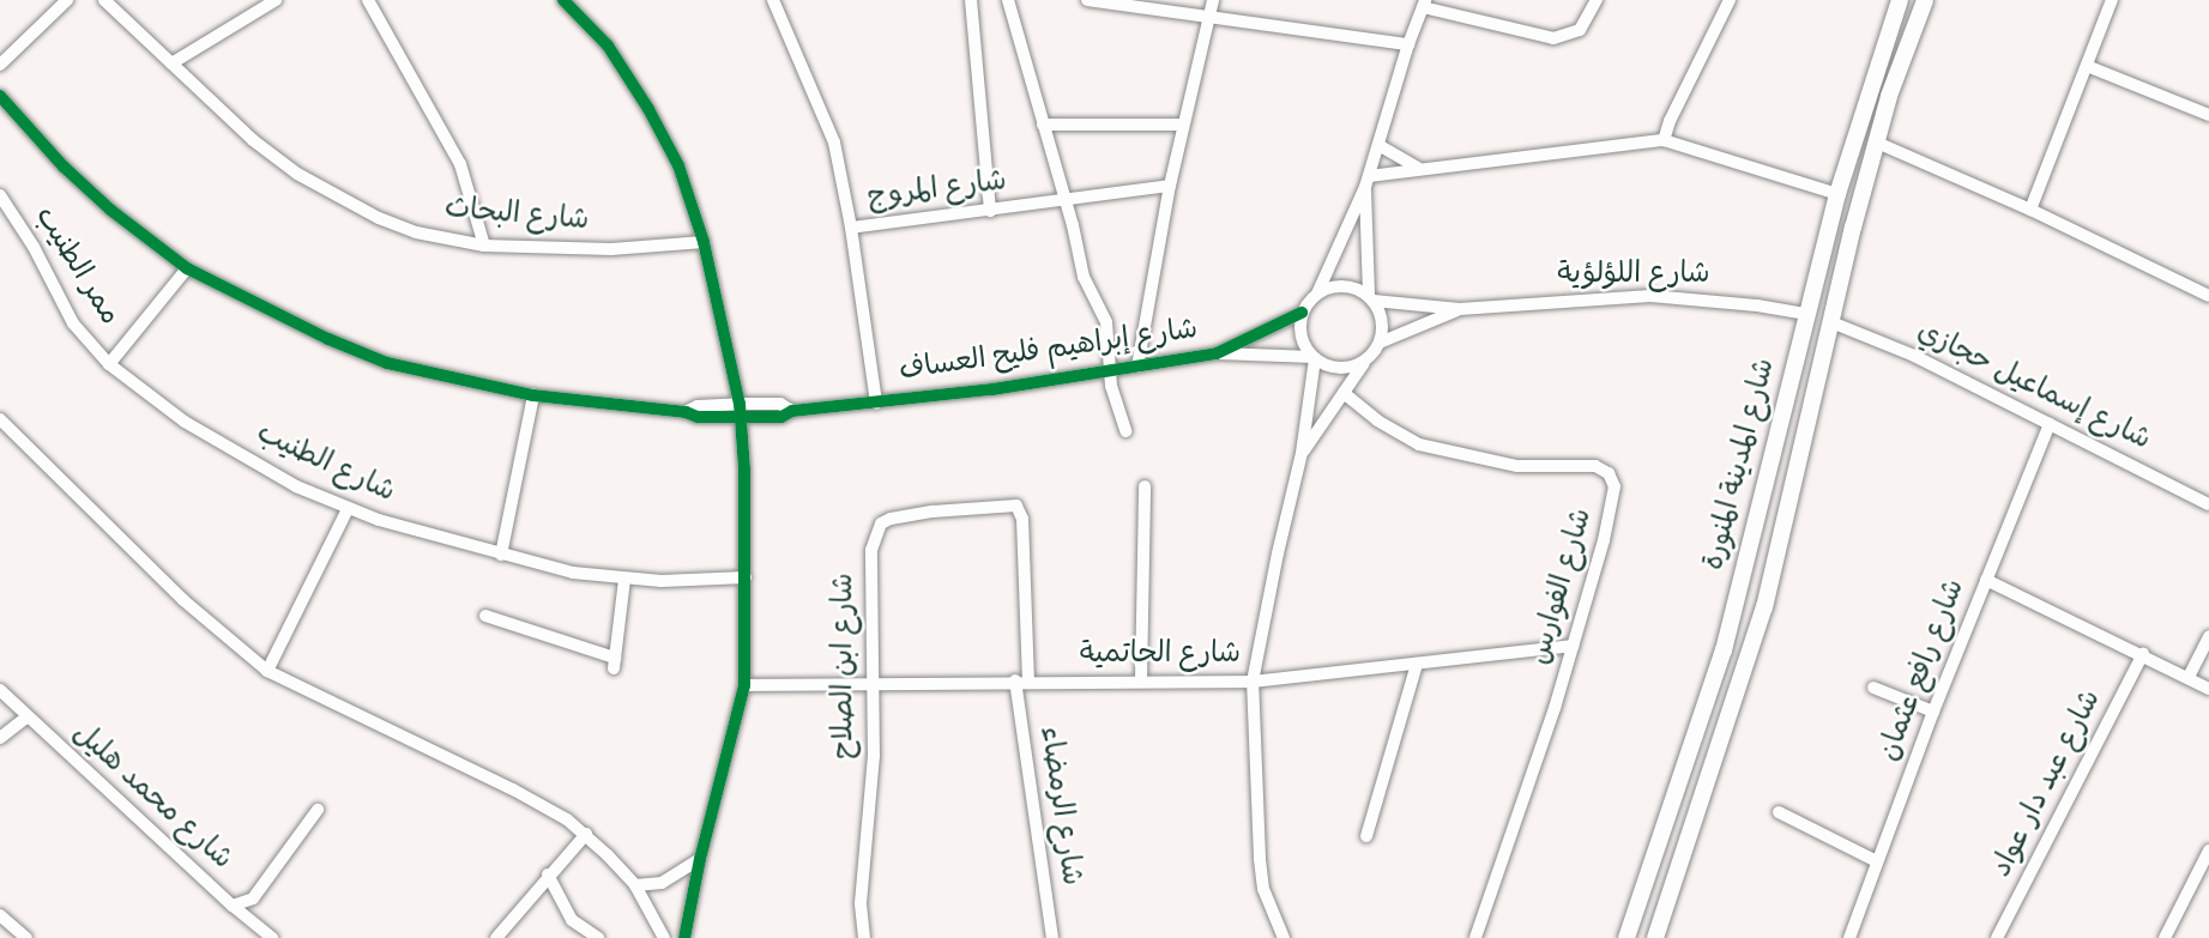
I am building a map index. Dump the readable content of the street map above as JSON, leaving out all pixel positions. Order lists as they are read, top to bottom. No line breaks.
{"streets":{"main road":["شارع المدينة المنورة"],"street":["شارع المروج","شارع البحاث","ممر الطنيب","شارع اللؤلؤية","شارع إبراهيم فليح العساف","شارع إسماعيل حجازي","شارع الطنيب","شارع الفوارس","شارع الحاتمية","شارع ابن الصلاح","شارع رافع عثمان","شارع عبد دار عواد","شارع محمد هليل","شارع الرمضاء"]},"crossings":[["ممر الطنيب","شارع الطنيب"],["شارع اللؤلؤية","شارع إبراهيم فليح العساف"],["شارع اللؤلؤية","شارع المدينة المنورة"],["شارع إسماعيل حجازي","شارع المدينة المنورة"],["شارع إسماعيل حجازي","شارع رافع عثمان"],["شارع الفوارس","شارع الحاتمية"],["شارع الحاتمية","شارع ابن الصلاح"],["شارع الحاتمية","شارع الرمضاء"],["شارع ابن الصلاح","شارع الرمضاء"]]}
